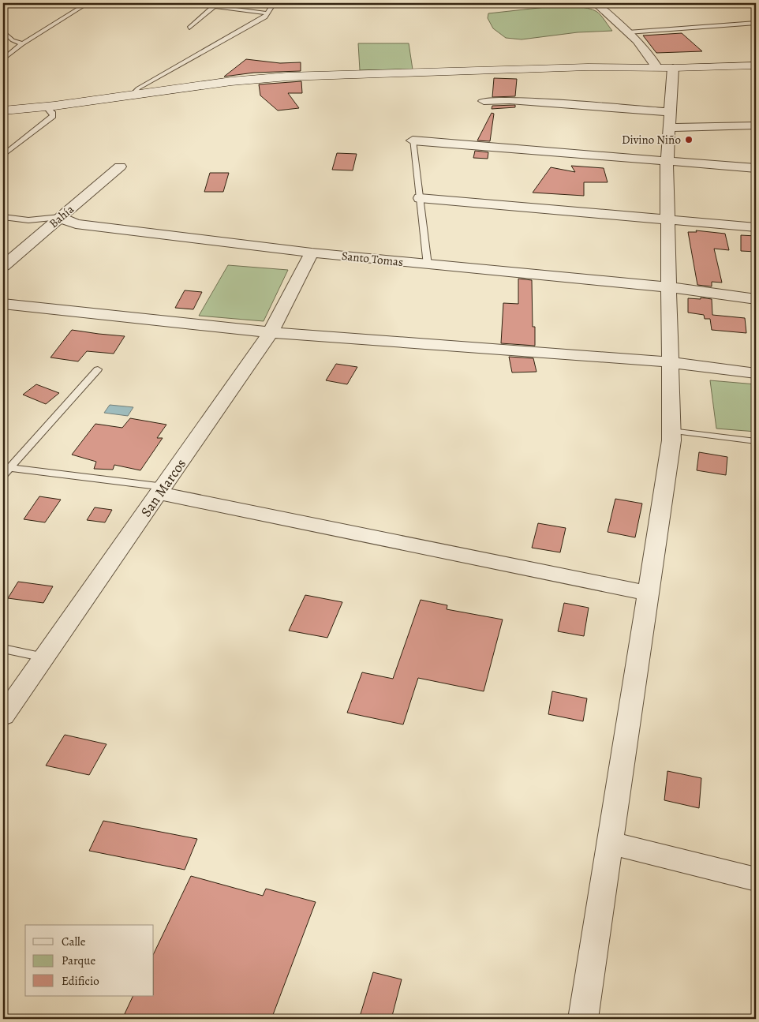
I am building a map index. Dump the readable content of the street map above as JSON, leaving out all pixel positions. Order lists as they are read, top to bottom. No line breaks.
{"streets":{"street":["Bahía","Santo Tomas","San Marcos"]},"crossings":[["Bahía","Santo Tomas"],["Santo Tomas","San Marcos"]],"places":["Divino Niño"],"legend":["Calle","Parque","Edificio"]}
